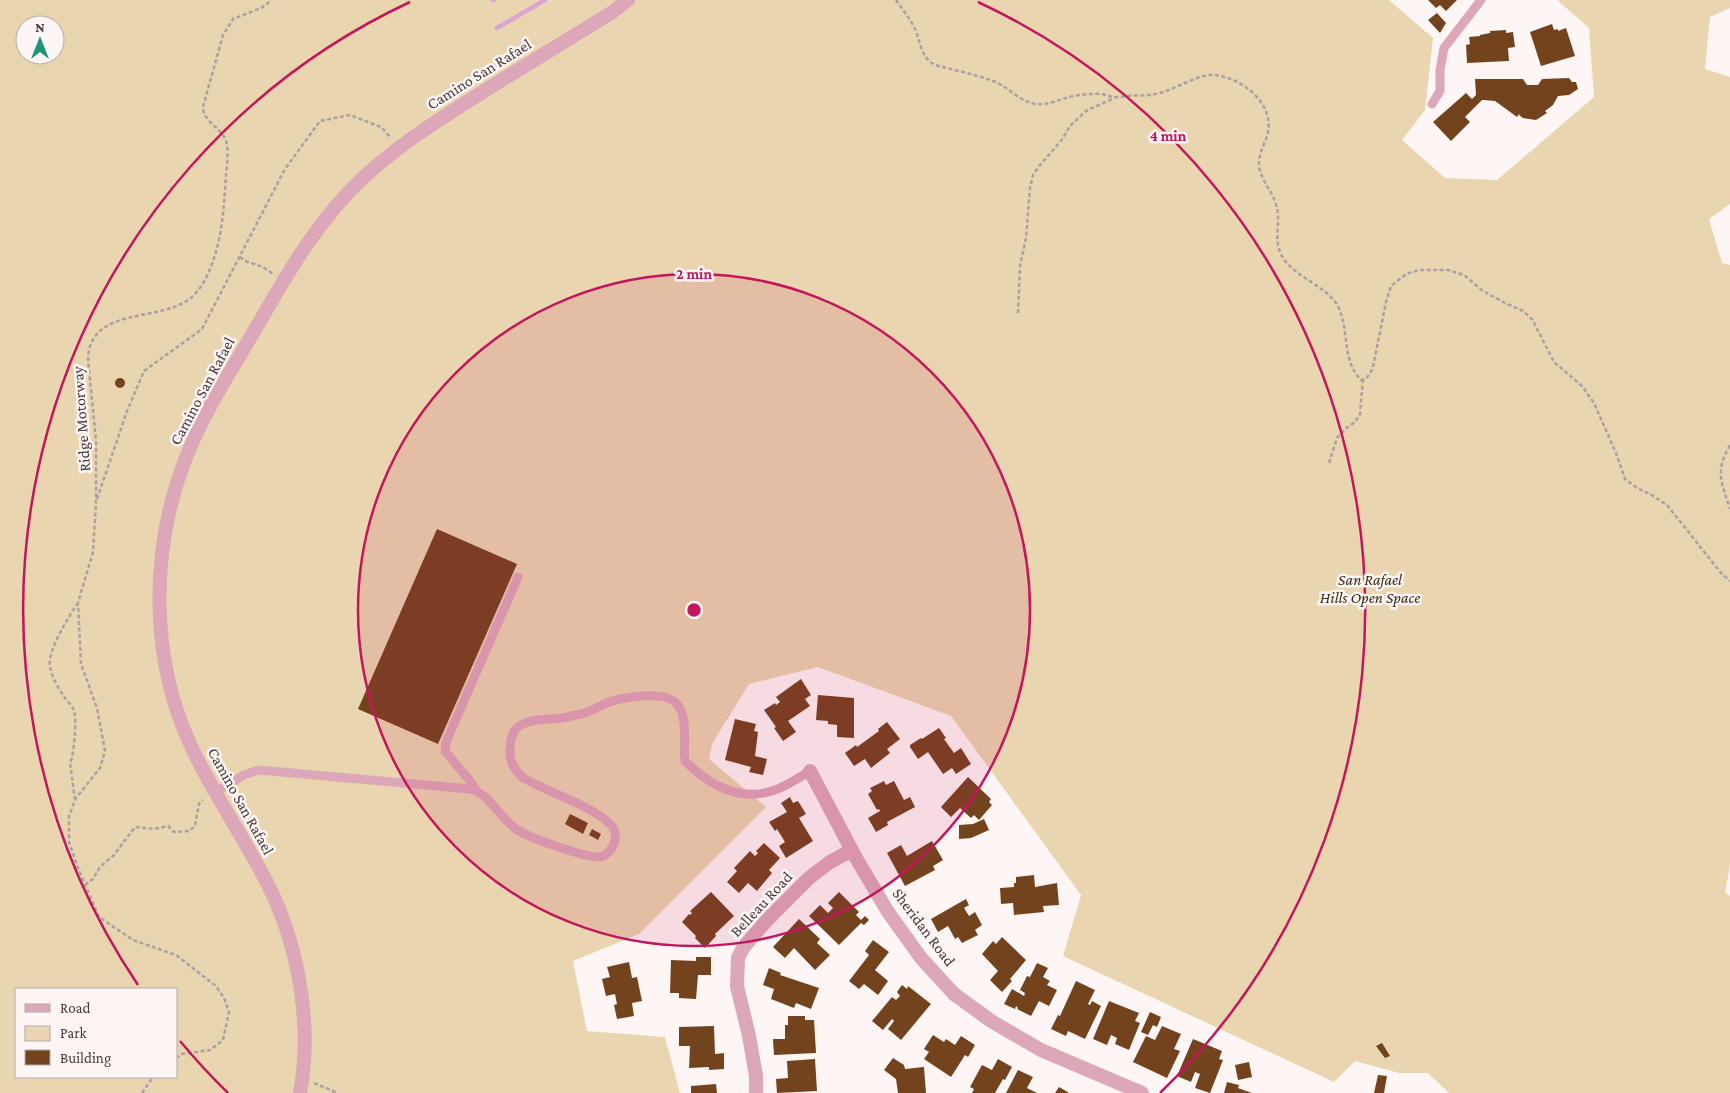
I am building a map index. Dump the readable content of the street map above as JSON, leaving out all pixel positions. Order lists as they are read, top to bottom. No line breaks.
{"streets":{"street":["Camino San Rafael","Belleau Road","Sheridan Road"],"path":["Ridge Motorway"]},"crossings":[["Camino San Rafael","Ridge Motorway"],["Belleau Road","Sheridan Road"]],"parks":["San Rafael Hills Open Space"],"legend":["Road","Park","Building"],"north":"top","rings":["4 min","2 min"]}
